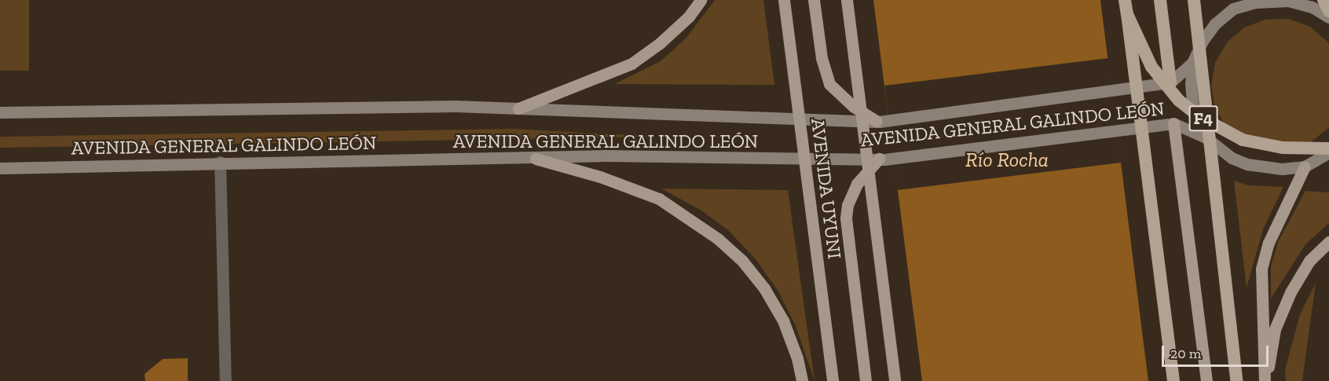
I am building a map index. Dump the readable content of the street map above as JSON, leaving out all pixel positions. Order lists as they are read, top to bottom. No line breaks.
{"streets":{"highway":["F4"],"main road":["AVENIDA GENERAL GALINDO LEÓN","AVENIDA UYUNI"]},"water":["Río Rocha"],"scale_bar":"20 m"}
